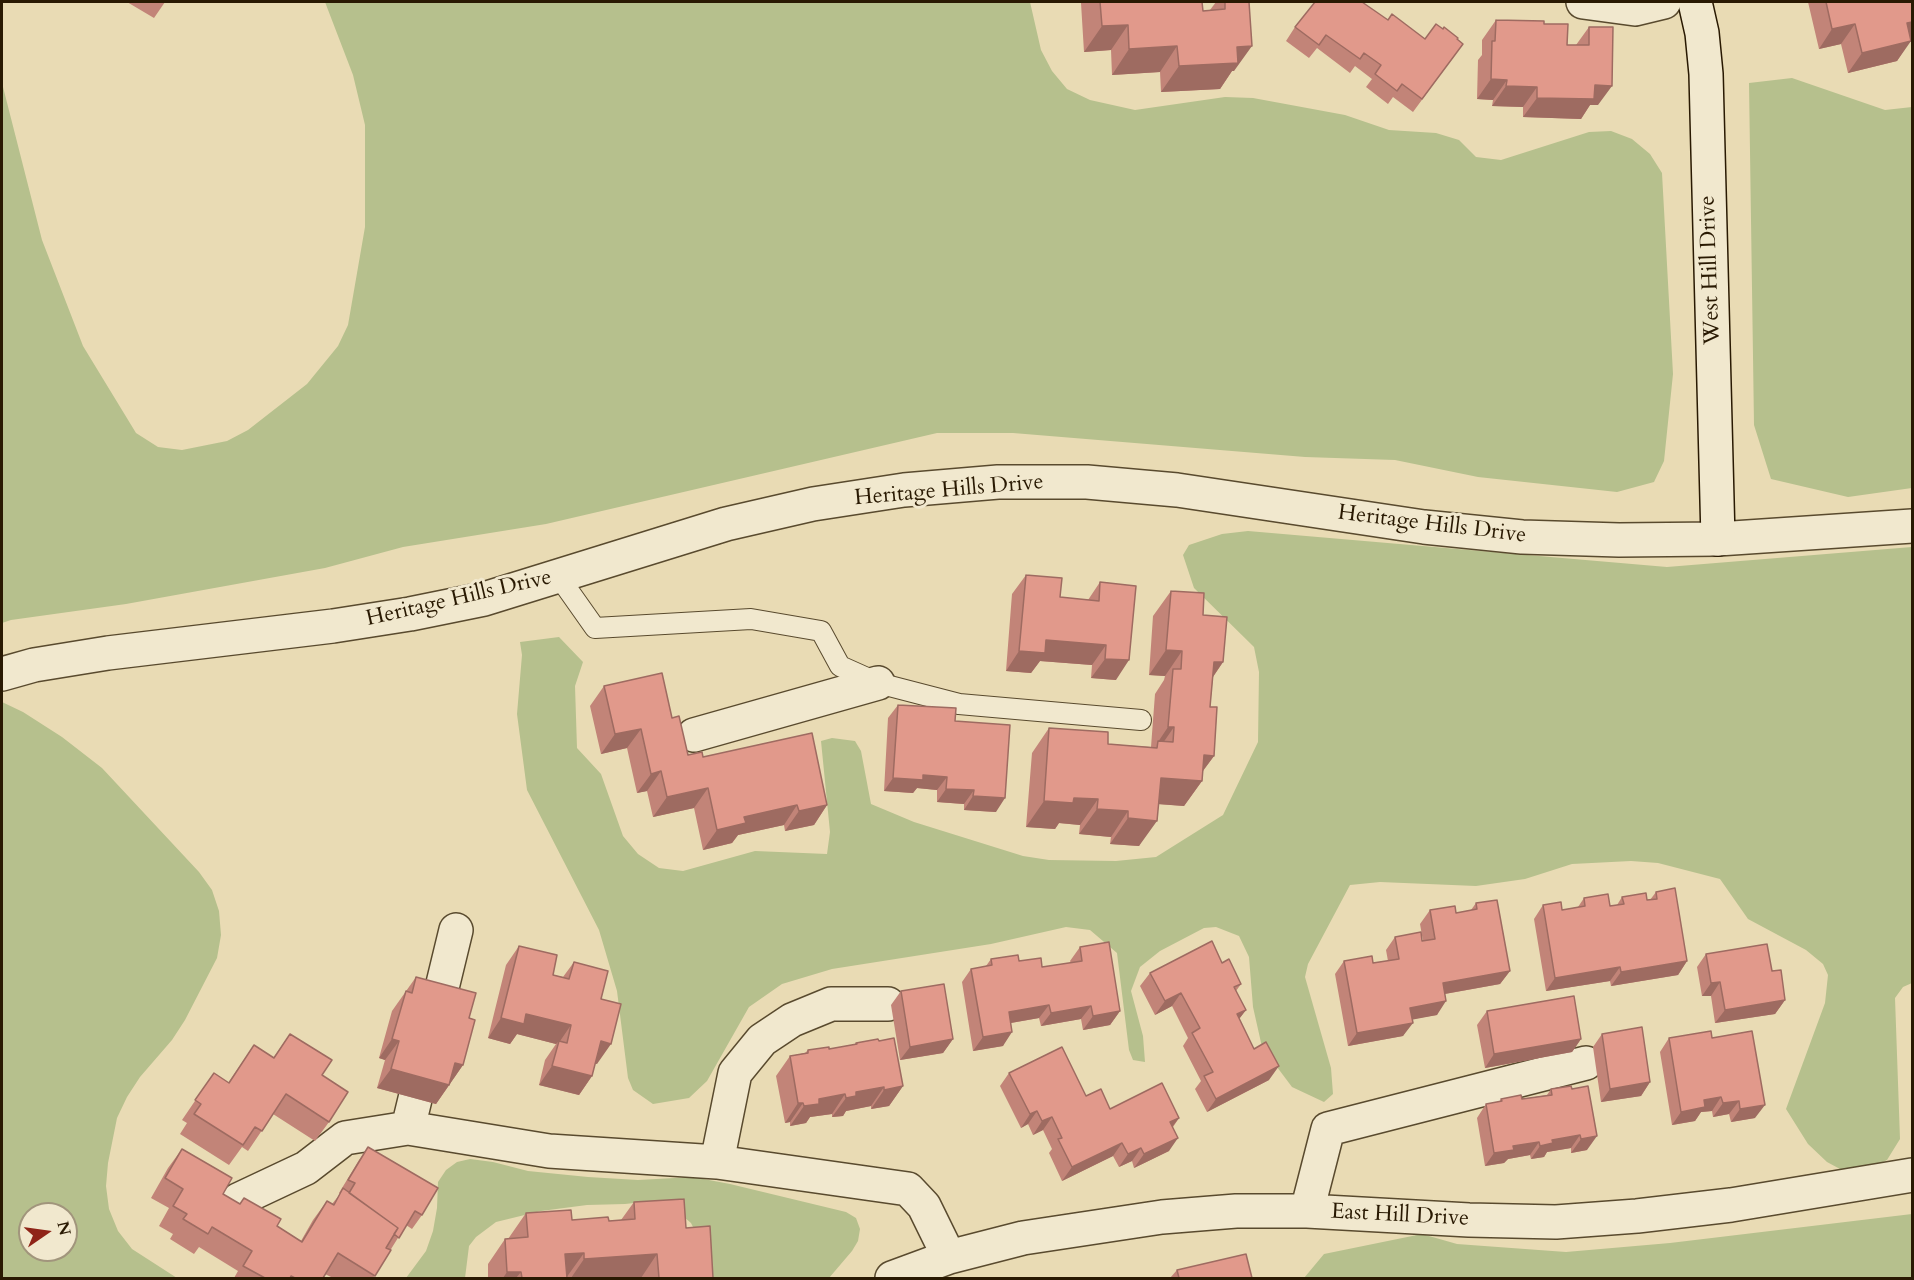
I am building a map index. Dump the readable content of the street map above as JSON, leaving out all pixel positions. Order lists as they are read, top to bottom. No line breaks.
{"streets":{"street":["West Hill Drive","Heritage Hills Drive","East Hill Drive"]},"crossings":[["West Hill Drive","Heritage Hills Drive"]],"north":"right"}
